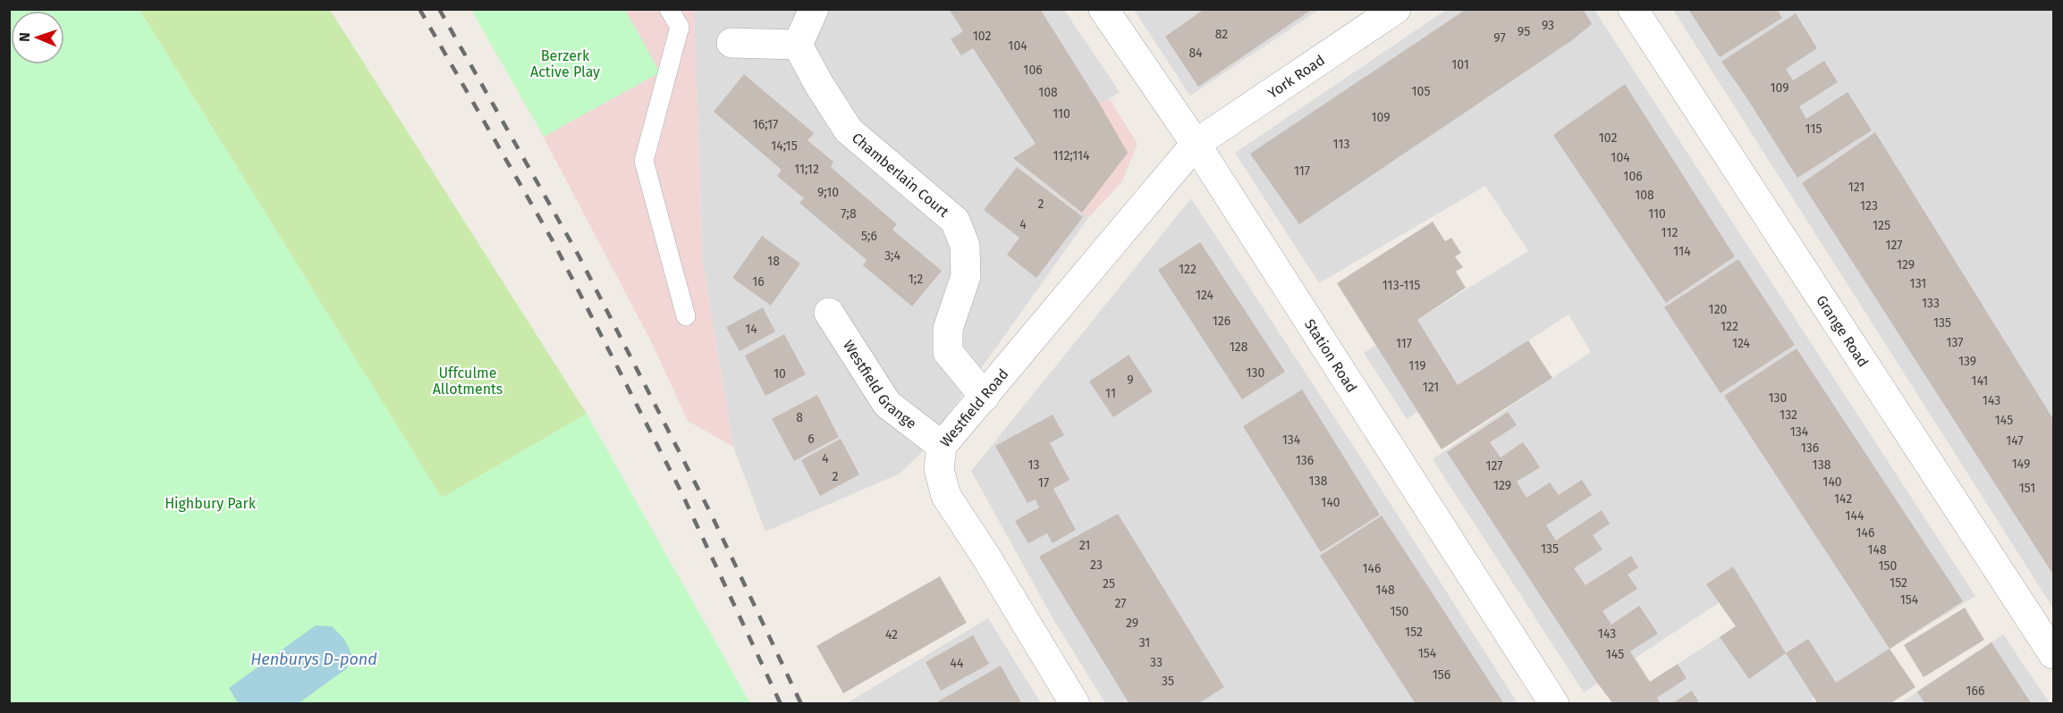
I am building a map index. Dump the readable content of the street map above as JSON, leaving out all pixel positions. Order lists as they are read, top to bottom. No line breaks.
{"streets":{"street":["York Road","Chamberlain Court","Grange Road","Station Road","Westfield Grange","Westfield Road"]},"crossings":[["York Road","Station Road"],["York Road","Westfield Road"],["Chamberlain Court","Westfield Road"],["Station Road","Westfield Road"],["Westfield Grange","Westfield Road"]],"water":["Henburys D-pond"],"parks":["Berzerk Active Play","Uffculme Allotments","Highbury Park"],"house_numbers":["93","95","82","102","97","104","84","101","106","109","105","108","110","109","16;17","115","102","113","14;15","112;114","104","11;12","117","106","121","9;10","108","2","123","7;8","110","4","125","112","5;6","127","114","3;4","18","129","122","1;2","16","131","113-115","124","133","120","126","135","122","14","137","117","124","128","139","119","130","10","9","141","121","11","130","143","132","8","145","134","6","134","147","136","4","136","149","13","138","127","2","138","140","17","129","151","142","140","144","146","21","135","148","23","150","146","152","25","148","154","27","150","29","152","143","42","31","154","145","33","44","156","35","166"],"north":"left"}
